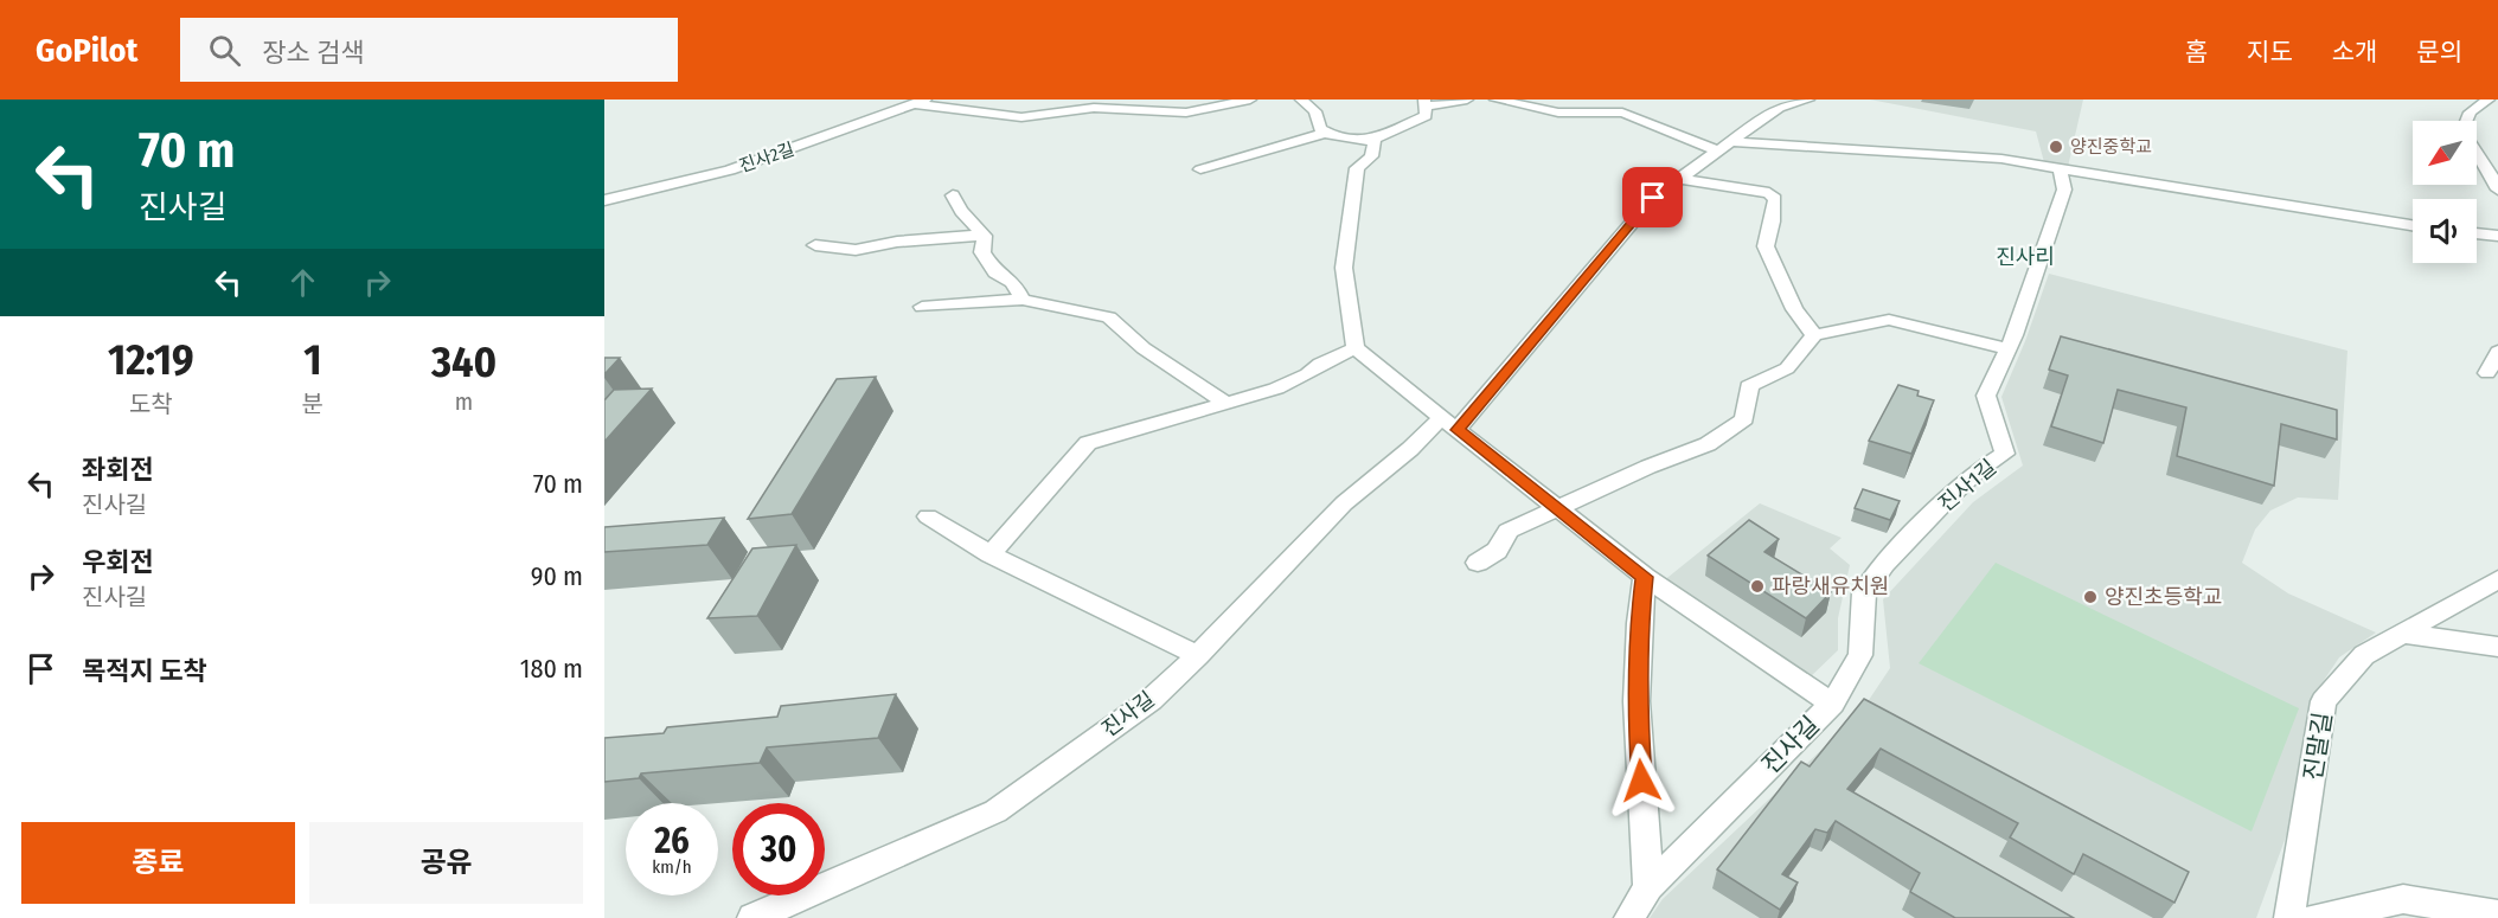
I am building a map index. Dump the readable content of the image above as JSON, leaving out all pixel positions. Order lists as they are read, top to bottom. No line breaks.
{"streets":{"street":["진사2길","진사1길","진사길","진말길"]},"crossings":[["진사1길","진사길"]],"districts":["진사리"],"places":["양진중학교","파랑새유치원","양진초등학교"],"north":"bottom left","page":{"header":"GoPilot","search":"장소 검색","nav":["홈","지도","소개","문의"],"turn":["70 m","진사길"],"eta":["12:19","도착","1","분","340","m"],"list":[{"name":"좌회전","note":"진사길","value":"70 m"},{"name":"우회전","note":"진사길","value":"90 m"},{"name":"목적지 도착","value":"180 m"}],"speed":"26 km/h","limit":"30","buttons":["종료","공유"]}}
